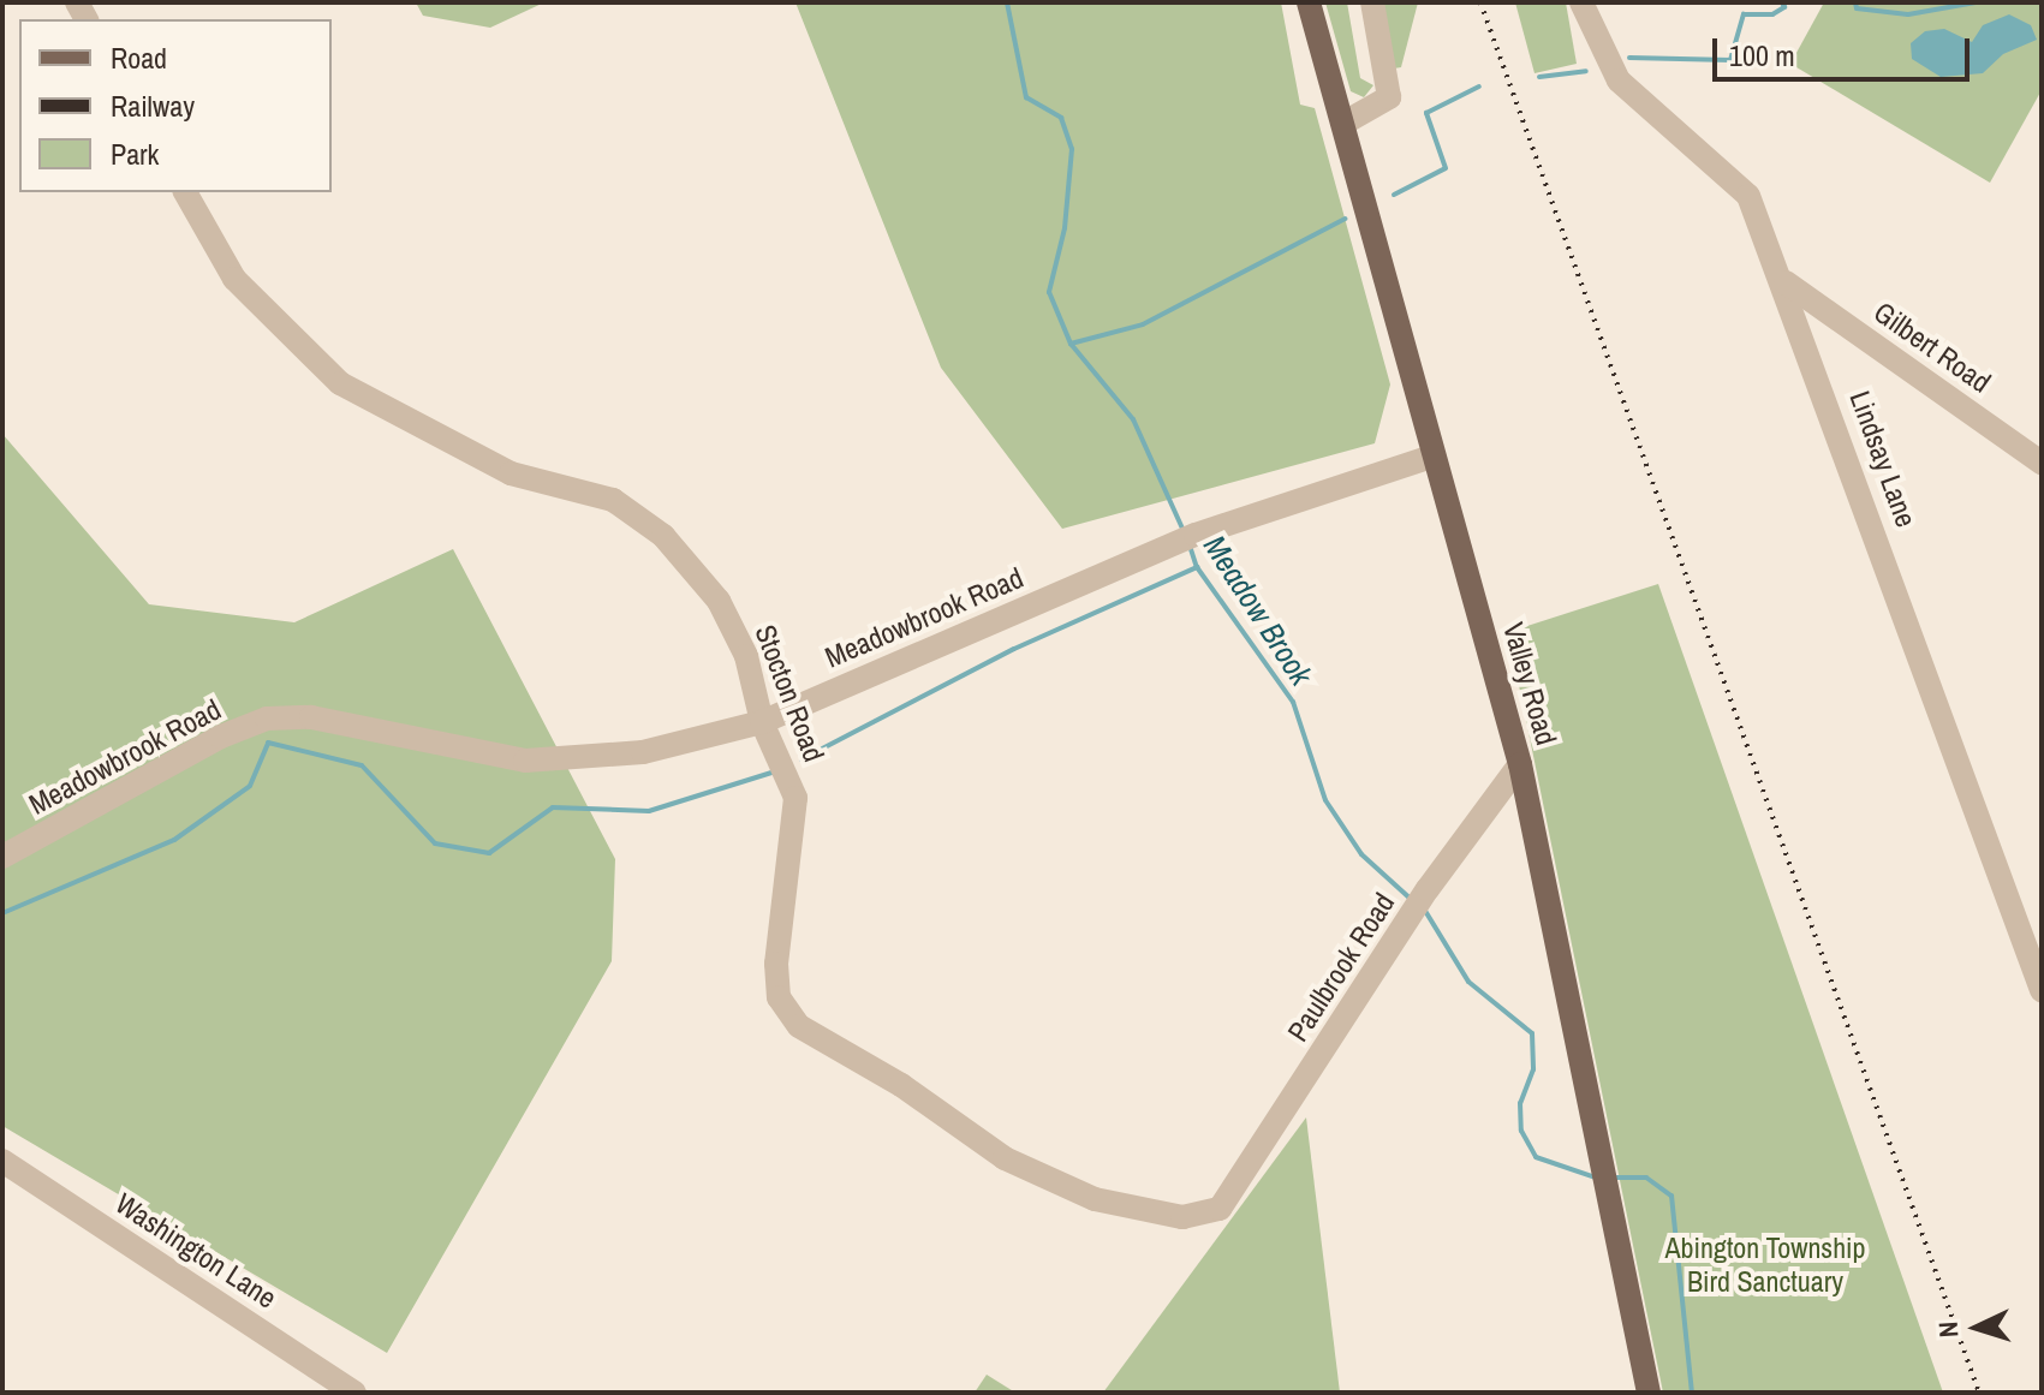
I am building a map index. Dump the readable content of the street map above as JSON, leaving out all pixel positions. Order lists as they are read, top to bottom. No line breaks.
{"streets":{"main road":["Valley Road"],"street":["Gilbert Road","Lindsay Lane","Meadowbrook Road","Stocton Road","Paulbrook Road","Washington Lane"]},"crossings":[["Gilbert Road","Lindsay Lane"],["Meadowbrook Road","Valley Road"],["Meadowbrook Road","Stocton Road"],["Valley Road","Paulbrook Road"],["Stocton Road","Paulbrook Road"]],"water":["Meadow Brook"],"parks":["Abington Township Bird Sanctuary"],"legend":["Road","Railway","Park"],"scale_bar":"100 m","north":"left"}
